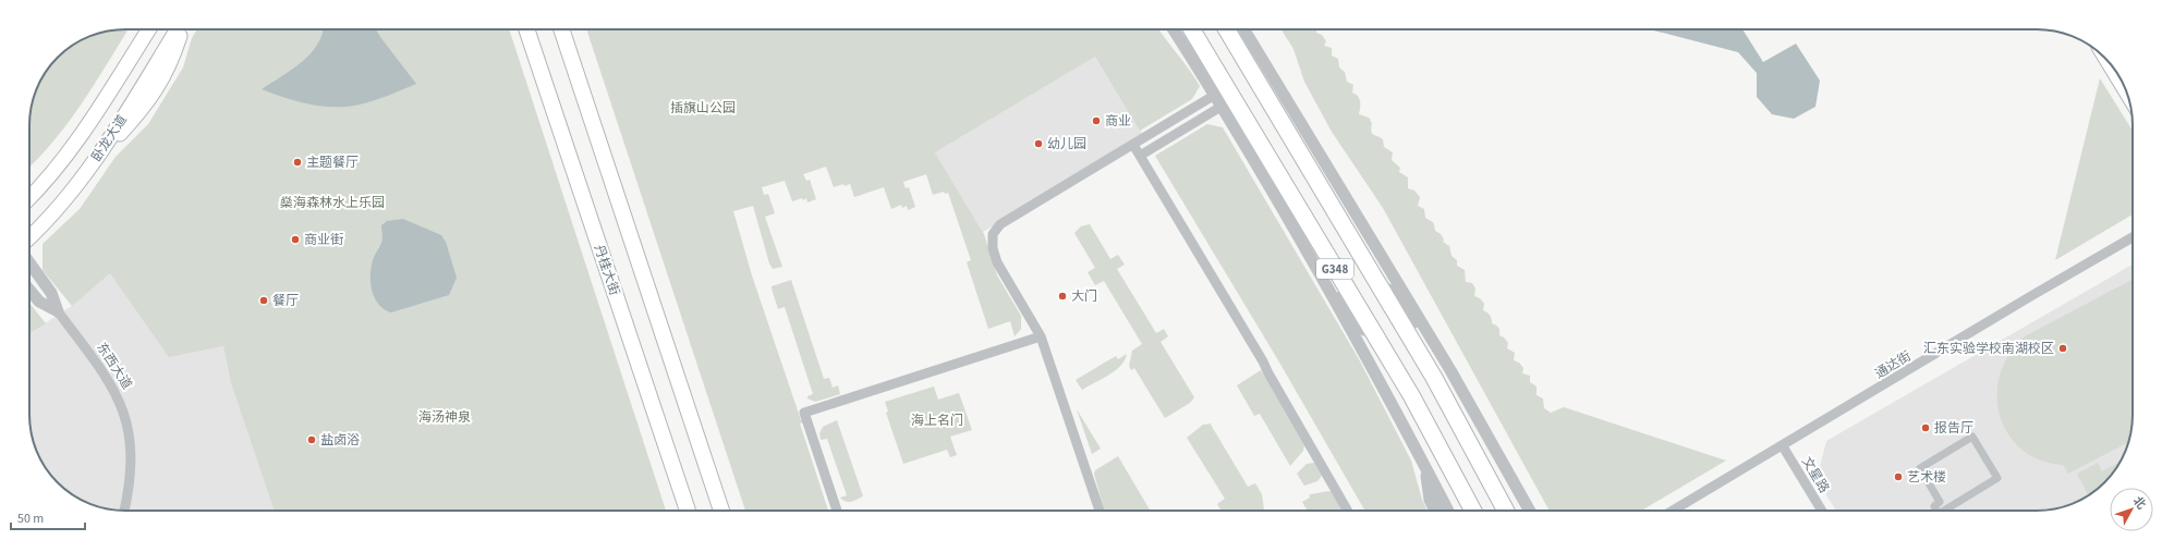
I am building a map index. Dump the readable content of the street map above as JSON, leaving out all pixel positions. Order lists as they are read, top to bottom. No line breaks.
{"streets":{"highway":["G348"],"main road":["卧龙大道","丹桂大街"],"street":["通达街","东西大道","文星路"]},"crossings":[["通达街","文星路"]],"parks":["插旗山公园","燊海森林水上乐园","海汤神泉","海上名门"],"places":["商业","幼儿园","主题餐厅","商业街","大门","餐厅","汇东实验学校南湖校区","报告厅","盐卤浴","艺术楼"],"scale_bar":"50 m","north":"top right"}
